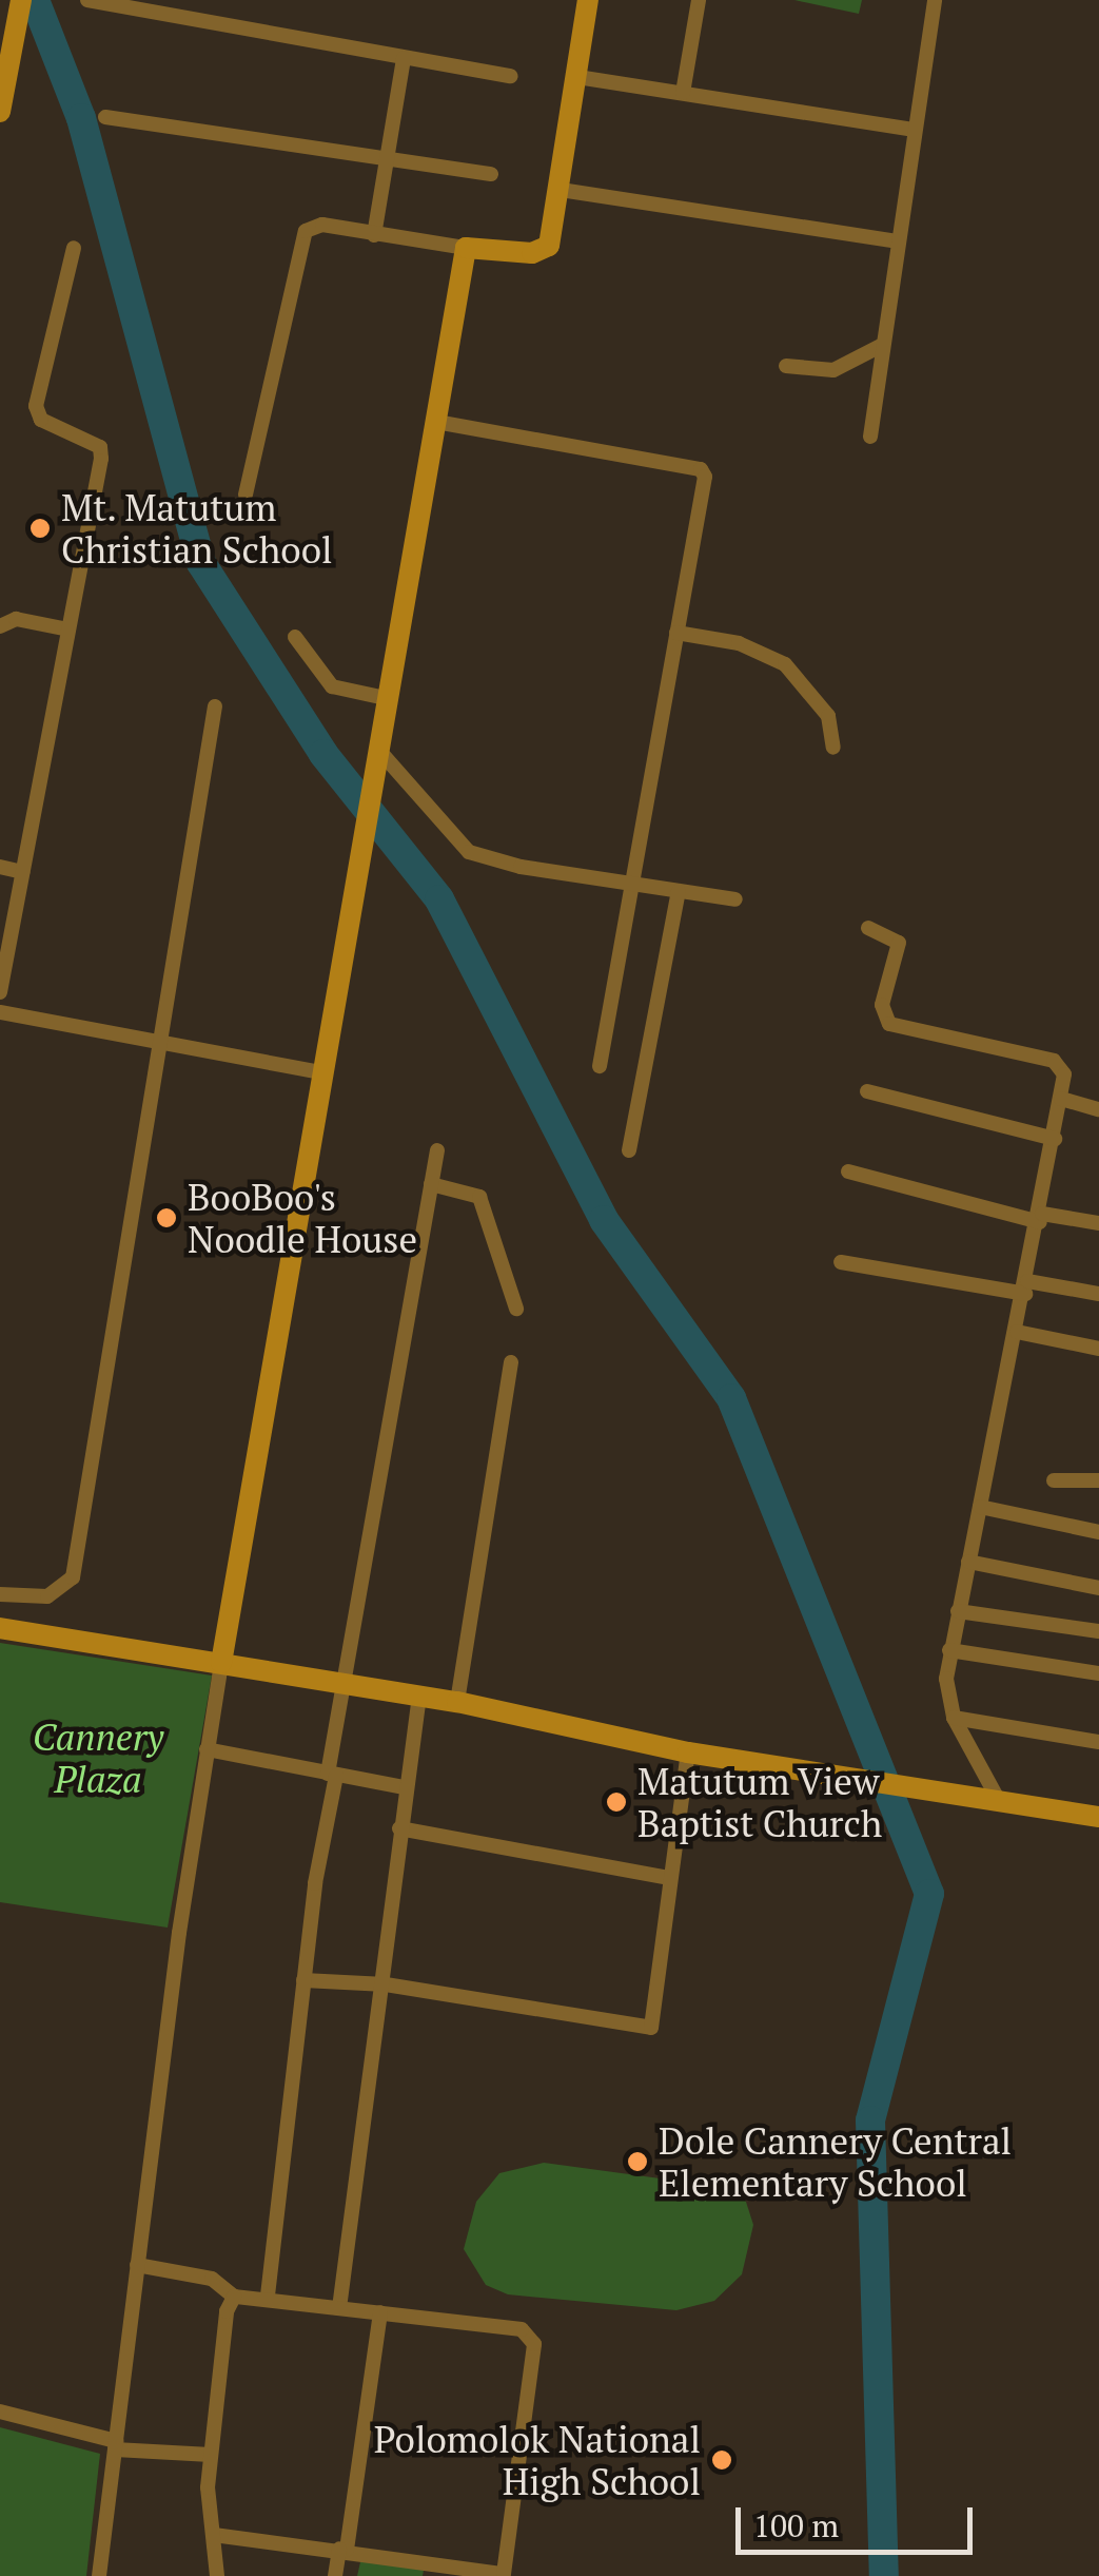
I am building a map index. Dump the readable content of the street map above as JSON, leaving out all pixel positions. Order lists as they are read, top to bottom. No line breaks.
{"parks":["Cannery Plaza"],"places":["Mt. Matutum Christian School","BooBoo's Noodle House","Matutum View Baptist Church","Dole Cannery Central Elementary School","Polomolok National High School"],"scale_bar":"100 m"}
